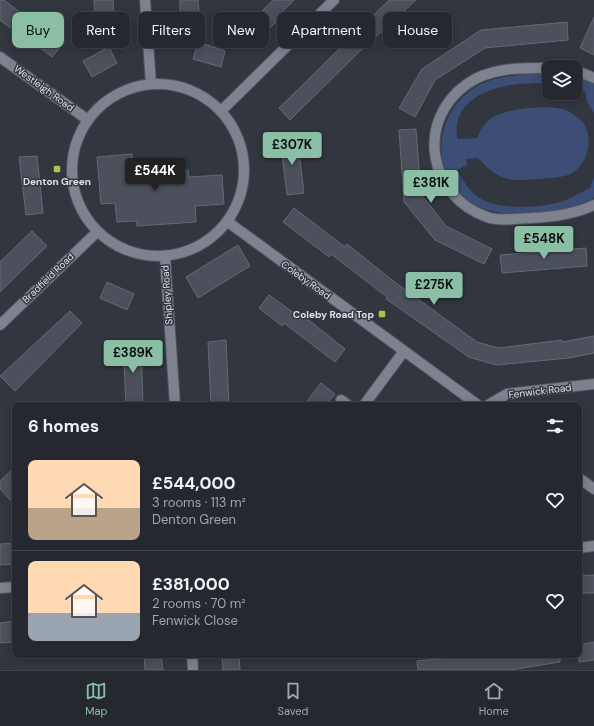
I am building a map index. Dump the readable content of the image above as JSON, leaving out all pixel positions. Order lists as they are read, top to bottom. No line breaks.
{"streets":{"street":["Westleigh Road","Bradfield Road","Coleby Road","Shipley Road","Fenwick Road"]},"places":{"transit":["Denton Green","Coleby Road Top"]},"page":{"chip":["Buy","Rent","Filters","New","Apartment","House"],"price":["£307K","£544K","£381K","£548K","£275K","£389K"],"heading":"6 homes","list":[{"name":"£544,000","note":"3 rooms · 113 m² · Denton Green"},{"name":"£381,000","note":"2 rooms · 70 m² · Fenwick Close"}],"tabs":["Map","Saved","Home"]}}
